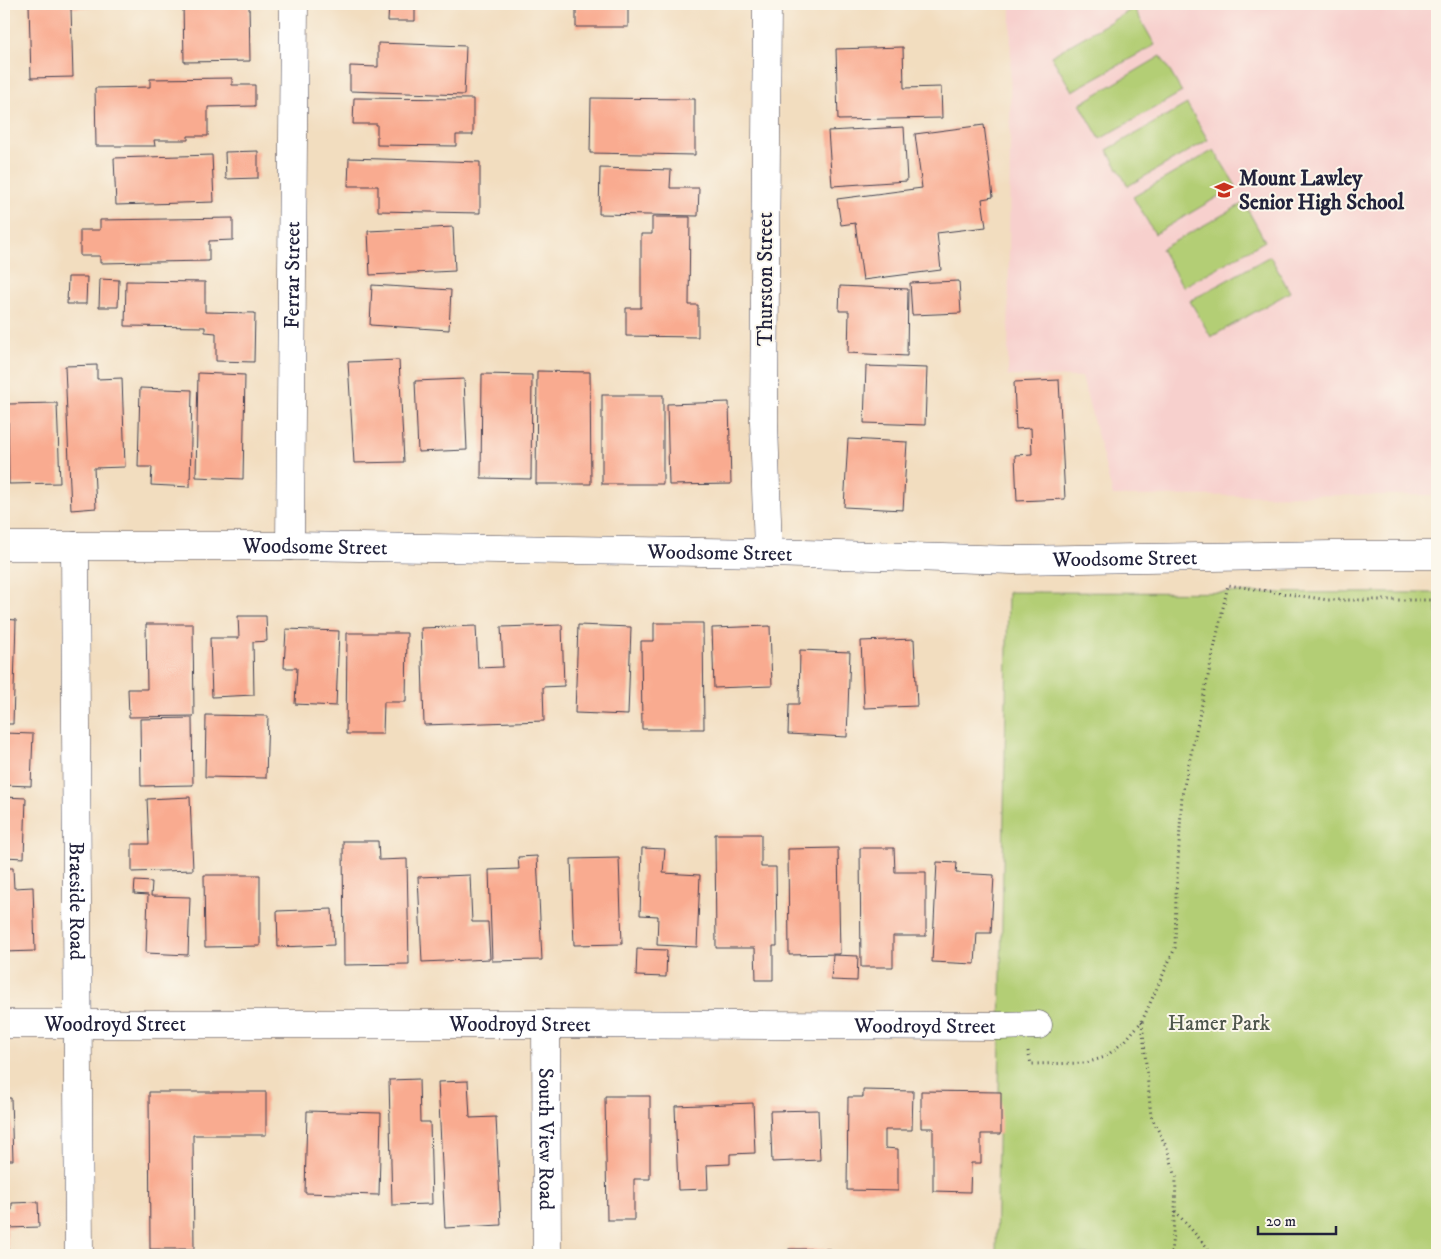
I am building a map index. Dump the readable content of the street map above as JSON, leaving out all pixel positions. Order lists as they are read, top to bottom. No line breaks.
{"streets":{"street":["Ferrar Street","Thurston Street","Woodsome Street","Braeside Road","Woodroyd Street","South View Road"]},"crossings":[["Ferrar Street","Woodsome Street"],["Thurston Street","Woodsome Street"],["Woodsome Street","Braeside Road"],["Braeside Road","Woodroyd Street"],["Woodroyd Street","South View Road"]],"parks":["Hamer Park"],"places":{"school or university":["Mount Lawley Senior High School"]},"scale_bar":"20 m"}
